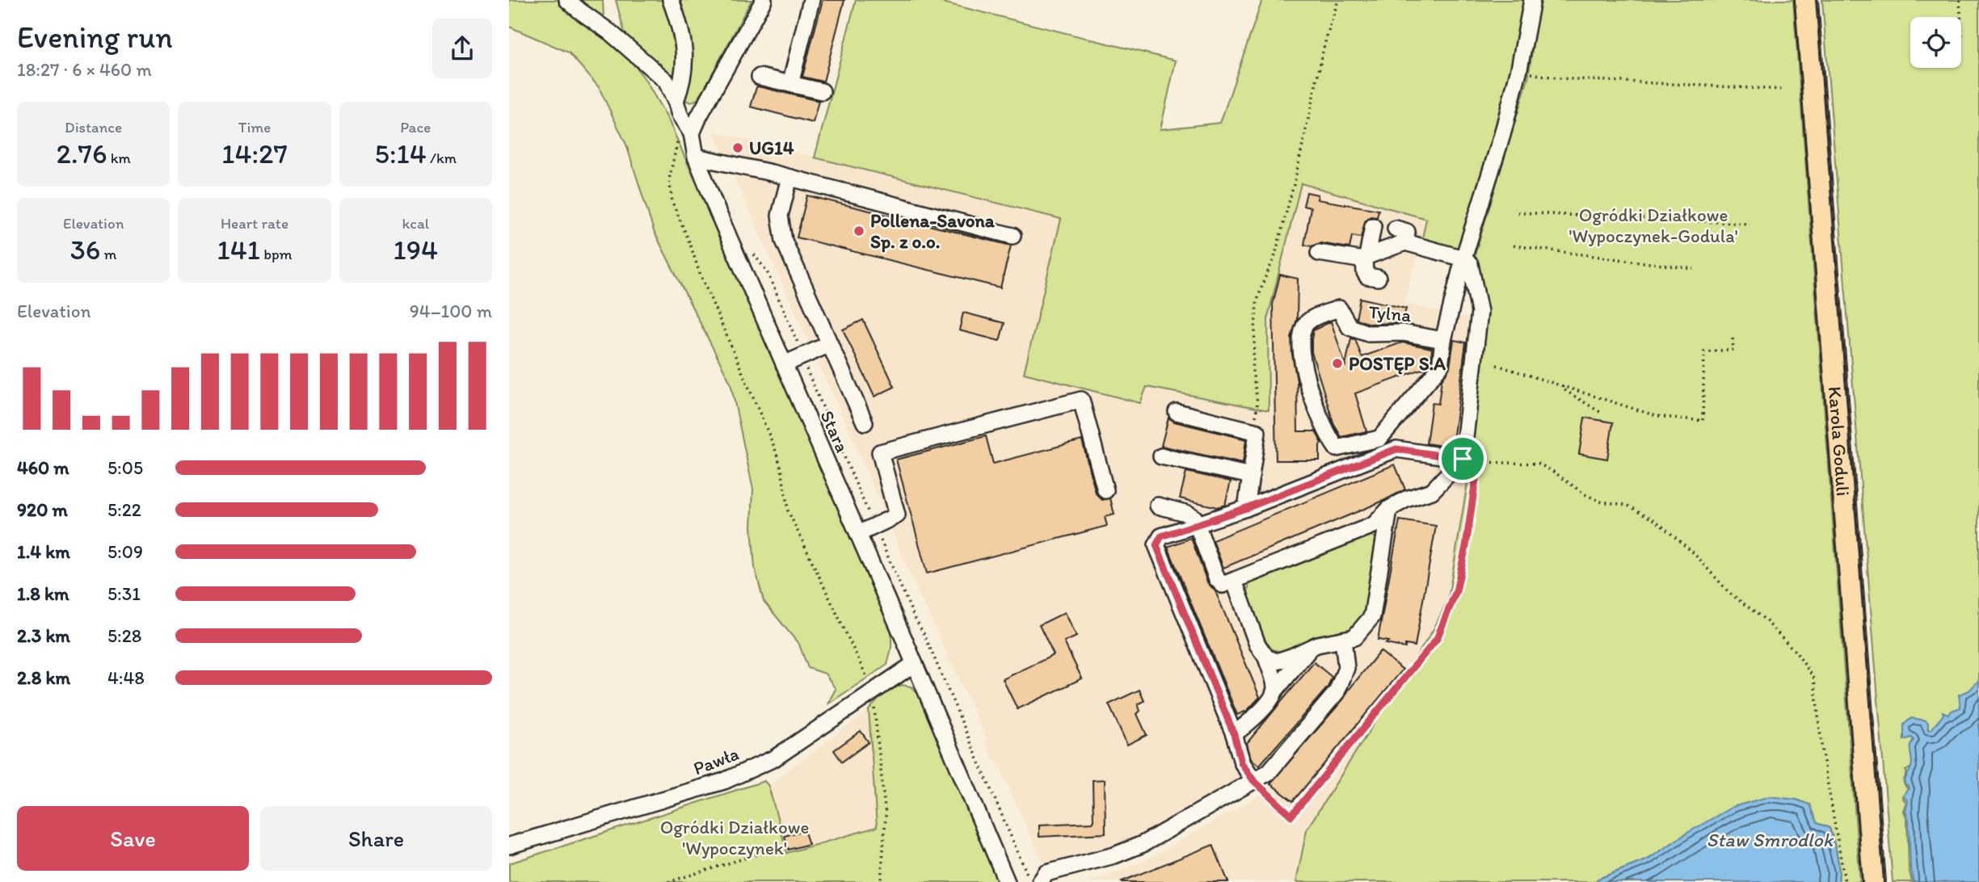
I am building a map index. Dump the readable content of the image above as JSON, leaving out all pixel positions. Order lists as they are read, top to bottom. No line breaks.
{"streets":{"main road":["Karola Goduli"],"street":["Tylna","Stara","Pawła"]},"crossings":[["Stara","Pawła"]],"water":["Staw Smrodlok"],"parks":["Ogródki Działkowe 'Wypoczynek-Godula'","Ogródki Działkowe 'Wypoczynek'"],"places":["UG14","Pollena-Savona Sp. z o.o.","POSTĘP S.A"],"page":{"heading":["Evening run","18:27 · 6 × 460 m"],"stats":[["Distance","2.76 km"],["Time","14:27"],["Pace","5:14 /km"],["Elevation","36 m"],["Heart rate","141 bpm"],["kcal","194"]],"chart":["Elevation","94–100 m"],"list":[{"name":"460 m","note":"5:05"},{"name":"920 m","note":"5:22"},{"name":"1.4 km","note":"5:09"},{"name":"1.8 km","note":"5:31"},{"name":"2.3 km","note":"5:28"},{"name":"2.8 km","note":"4:48"}],"buttons":["Save","Share"]}}
